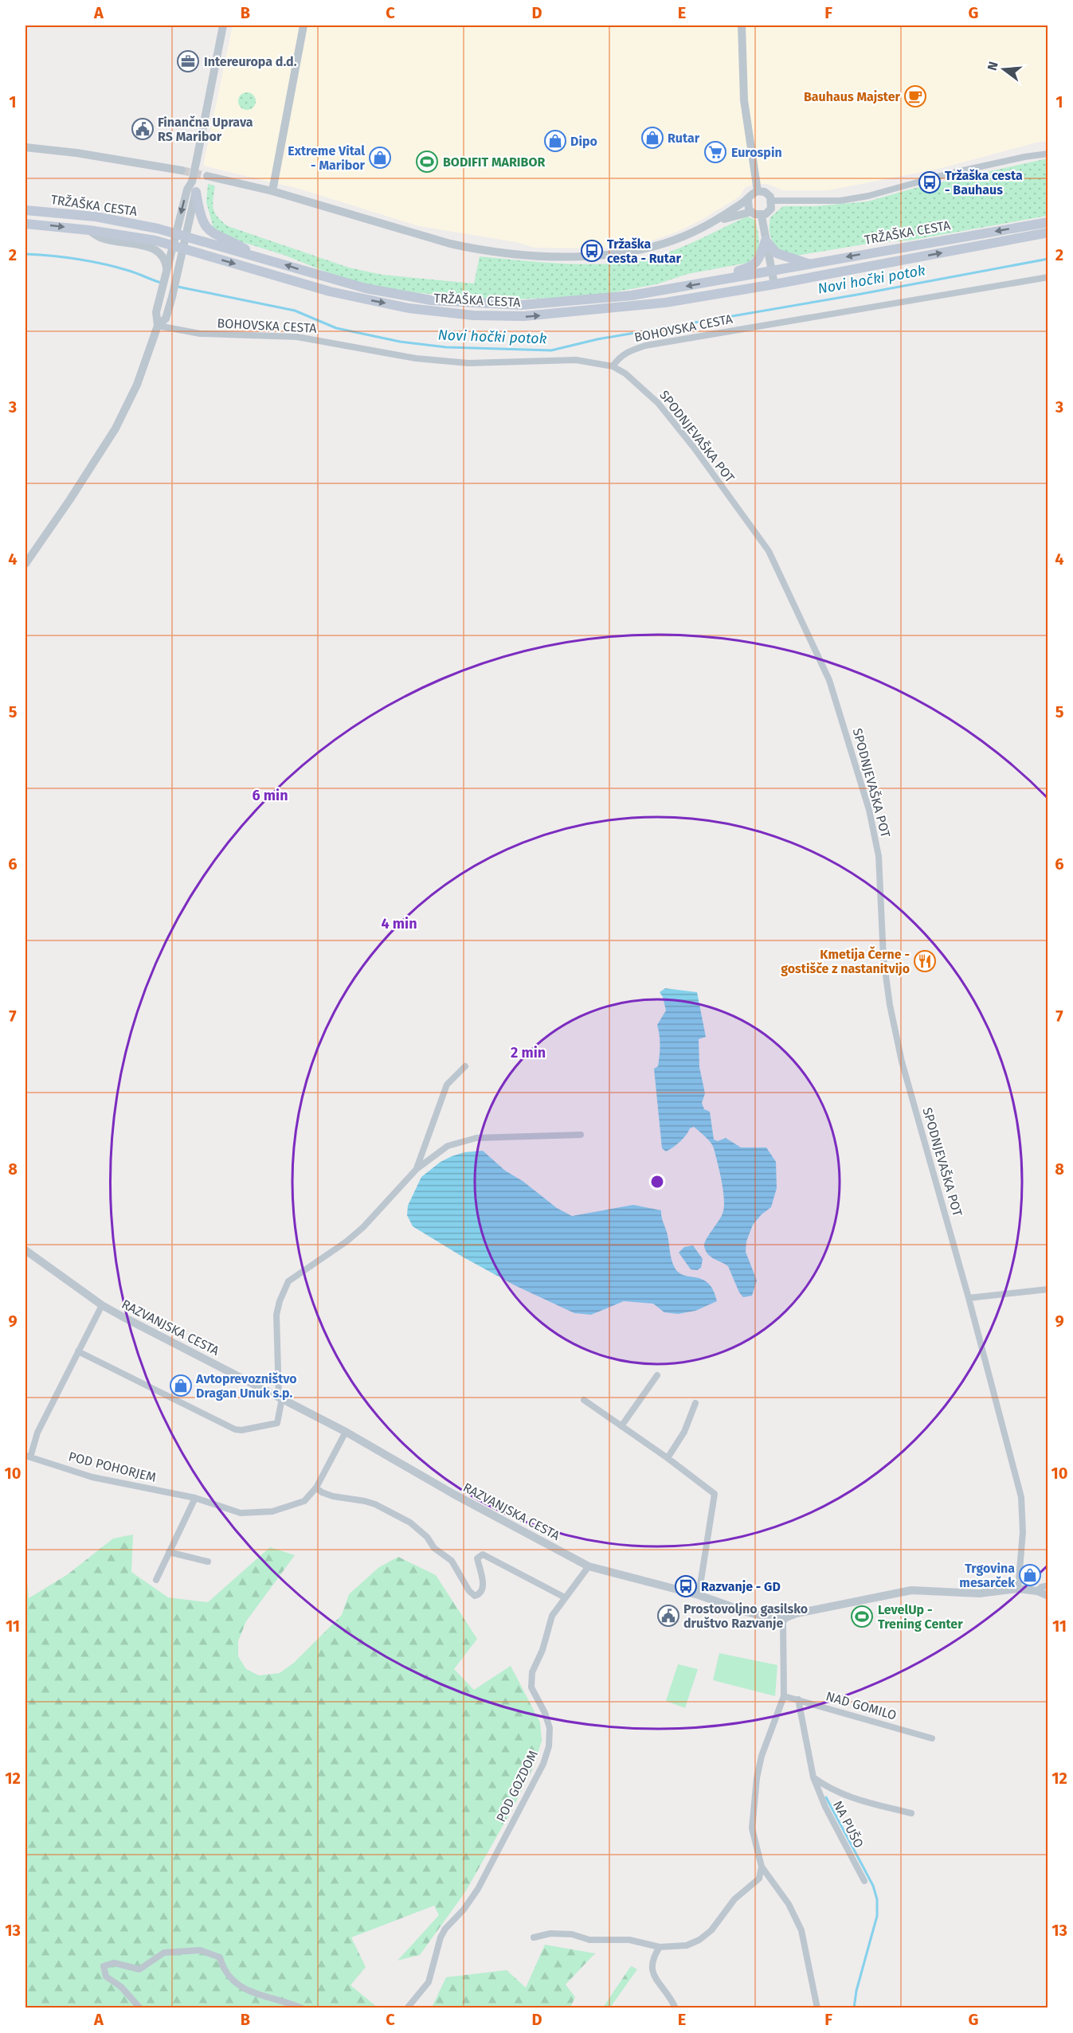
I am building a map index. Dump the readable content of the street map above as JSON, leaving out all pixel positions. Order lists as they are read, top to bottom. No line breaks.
{"streets":{"main road":["TRŽAŠKA CESTA"],"street":["BOHOVSKA CESTA","SPODNJEVAŠKA POT","RAZVANJSKA CESTA","POD POHORJEM","NAD GOMILO","POD GOZDOM","NA PUŠO"]},"crossings":[["BOHOVSKA CESTA","SPODNJEVAŠKA POT"],["SPODNJEVAŠKA POT","RAZVANJSKA CESTA"],["RAZVANJSKA CESTA","POD POHORJEM"],["RAZVANJSKA CESTA","POD GOZDOM"],["NAD GOMILO","NA PUŠO"]],"water":["Novi hočki potok"],"places":{"office":["Intereuropa d.d."],"cafe":["Bauhaus Majster"],"public building":["Finančna Uprava RS Maribor","Prostovoljno gasilsko društvo Razvanje"],"shop":["Rutar","Dipo","Extreme Vital - Maribor","Avtoprevozništvo Dragan Unuk s.p.","Trgovina mesarček"],"supermarket":["Eurospin"],"sports":["BODIFIT MARIBOR","LevelUp - Trening Center"],"bus stop":["Tržaška cesta - Bauhaus","Tržaška cesta - Rutar","Razvanje - GD"],"restaurant":["Kmetija Černe - gostišče z nastanitvijo"]},"north":"left","grid":{"columns":["A","B","C","D","E","F","G"],"rows":["1","2","3","4","5","6","7","8","9","10","11","12","13"]},"rings":["6 min","4 min","2 min"]}
